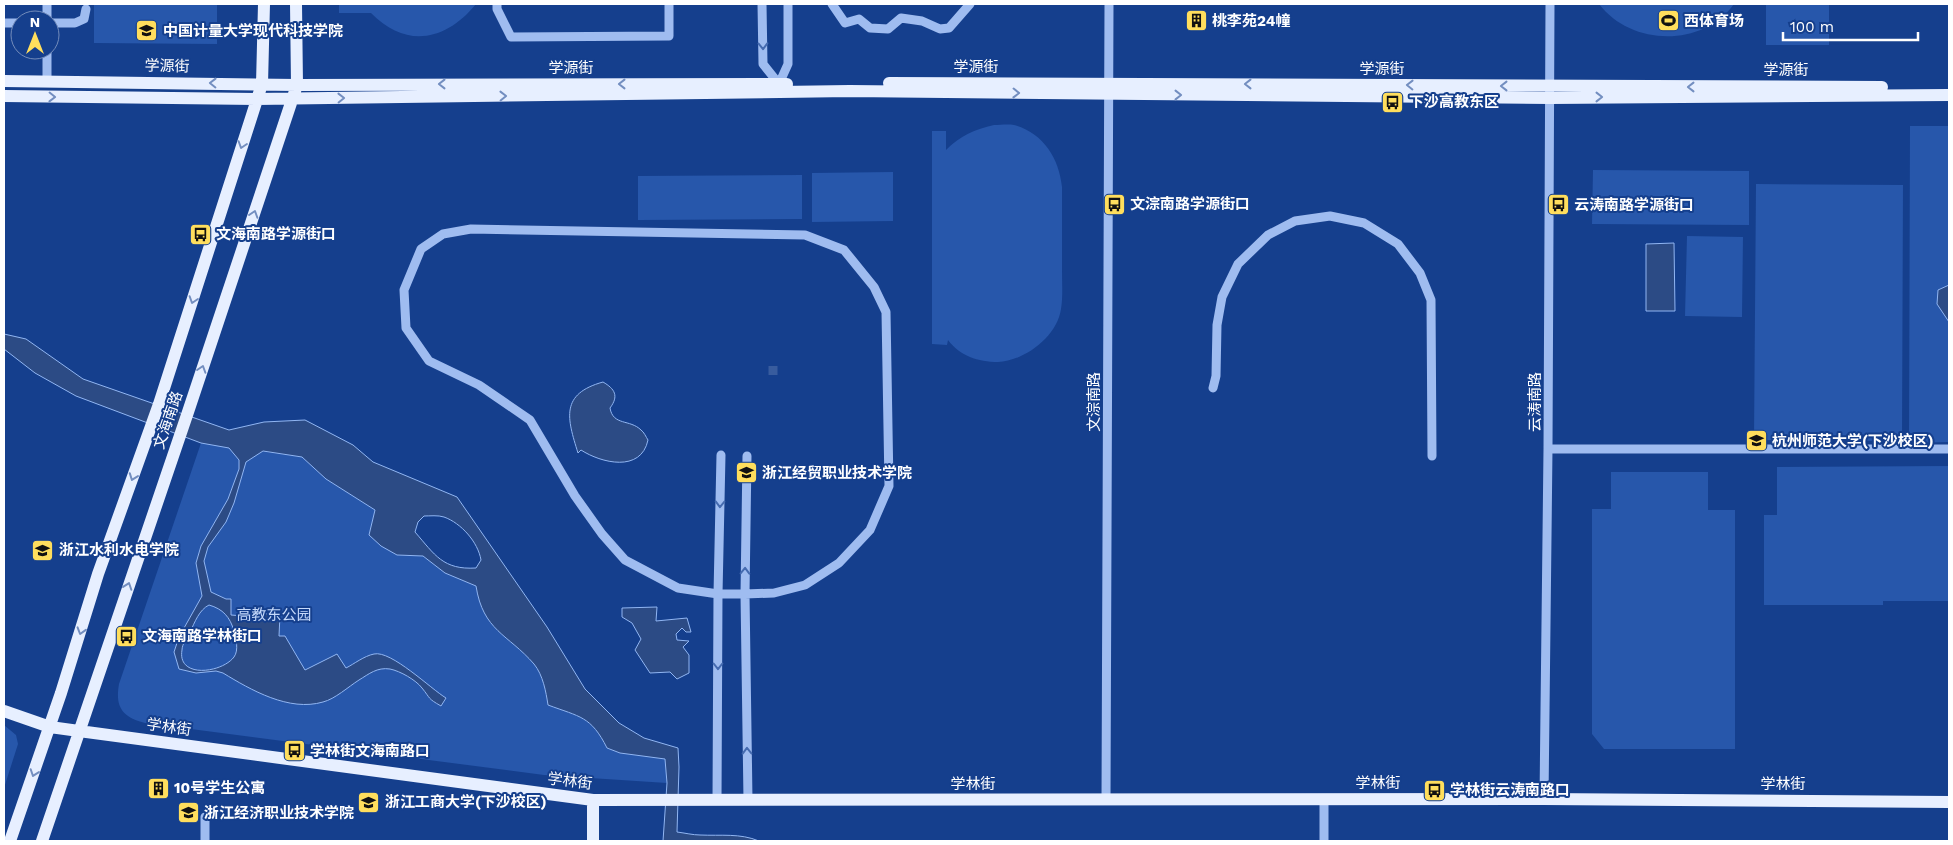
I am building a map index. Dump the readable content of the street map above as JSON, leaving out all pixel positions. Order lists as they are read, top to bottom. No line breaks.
{"streets":{"main road":["学源街","文海南路","学林街"],"street":["文淙南路","云涛南路"]},"crossings":[["学源街","文淙南路"],["学源街","云涛南路"],["学源街","文海南路"],["文淙南路","学林街"],["云涛南路","学林街"],["文海南路","学林街"]],"parks":["高教东公园"],"places":{"building":["桃李苑24幢","10号学生公寓"],"sports":["西体育场"],"school or university":["中国计量大学现代科技学院","杭州师范大学(下沙校区)","浙江经贸职业技术学院","浙江水利水电学院","浙江工商大学(下沙校区)","浙江经济职业技术学院"],"bus stop":["下沙高教东区","文淙南路学源街口","云涛南路学源街口","文海南路学源街口","文海南路学林街口","学林街文海南路口","学林街云涛南路口"]},"scale_bar":"100 m","north":"top"}
